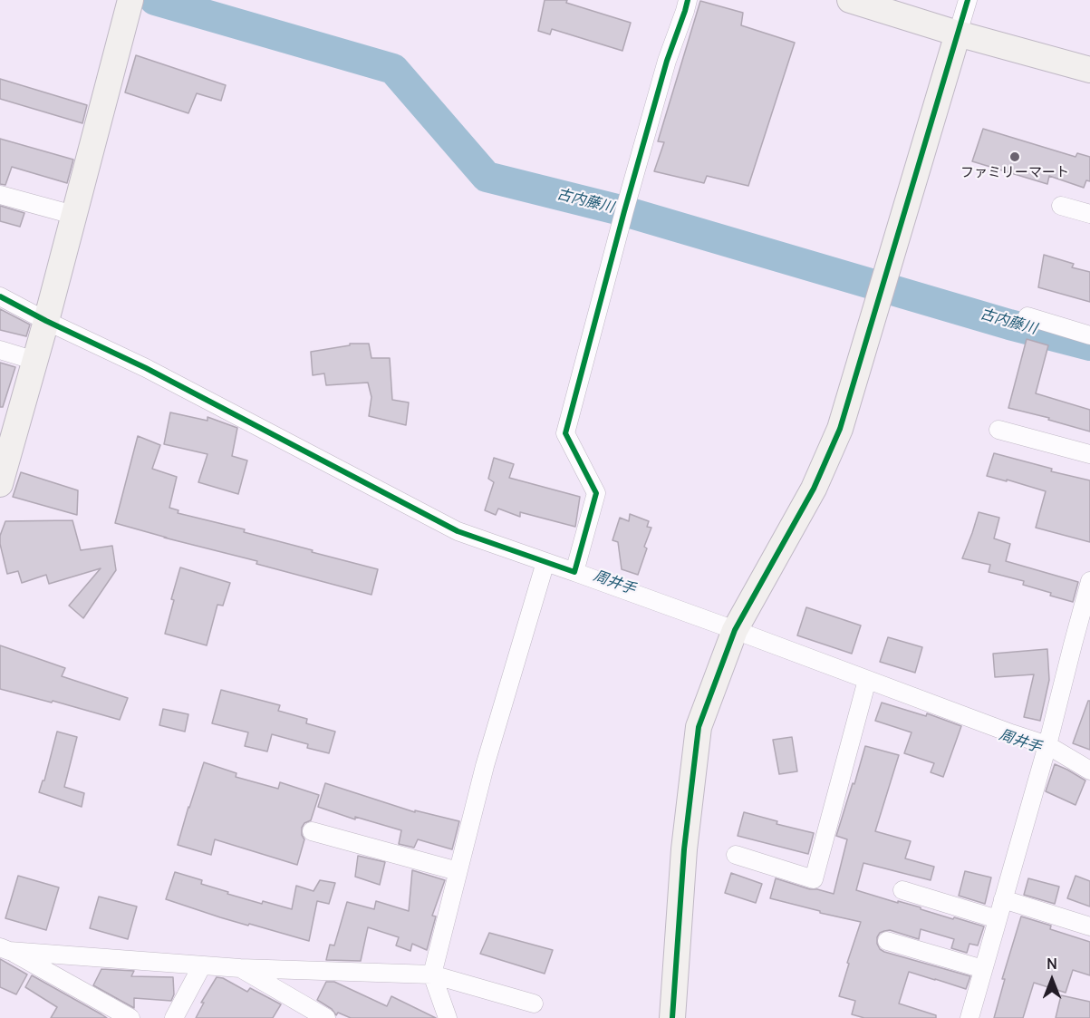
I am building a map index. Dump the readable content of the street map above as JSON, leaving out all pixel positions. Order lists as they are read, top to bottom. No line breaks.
{"water":["古内藤川","周井手"],"places":["ファミリーマート"],"north":"top"}
